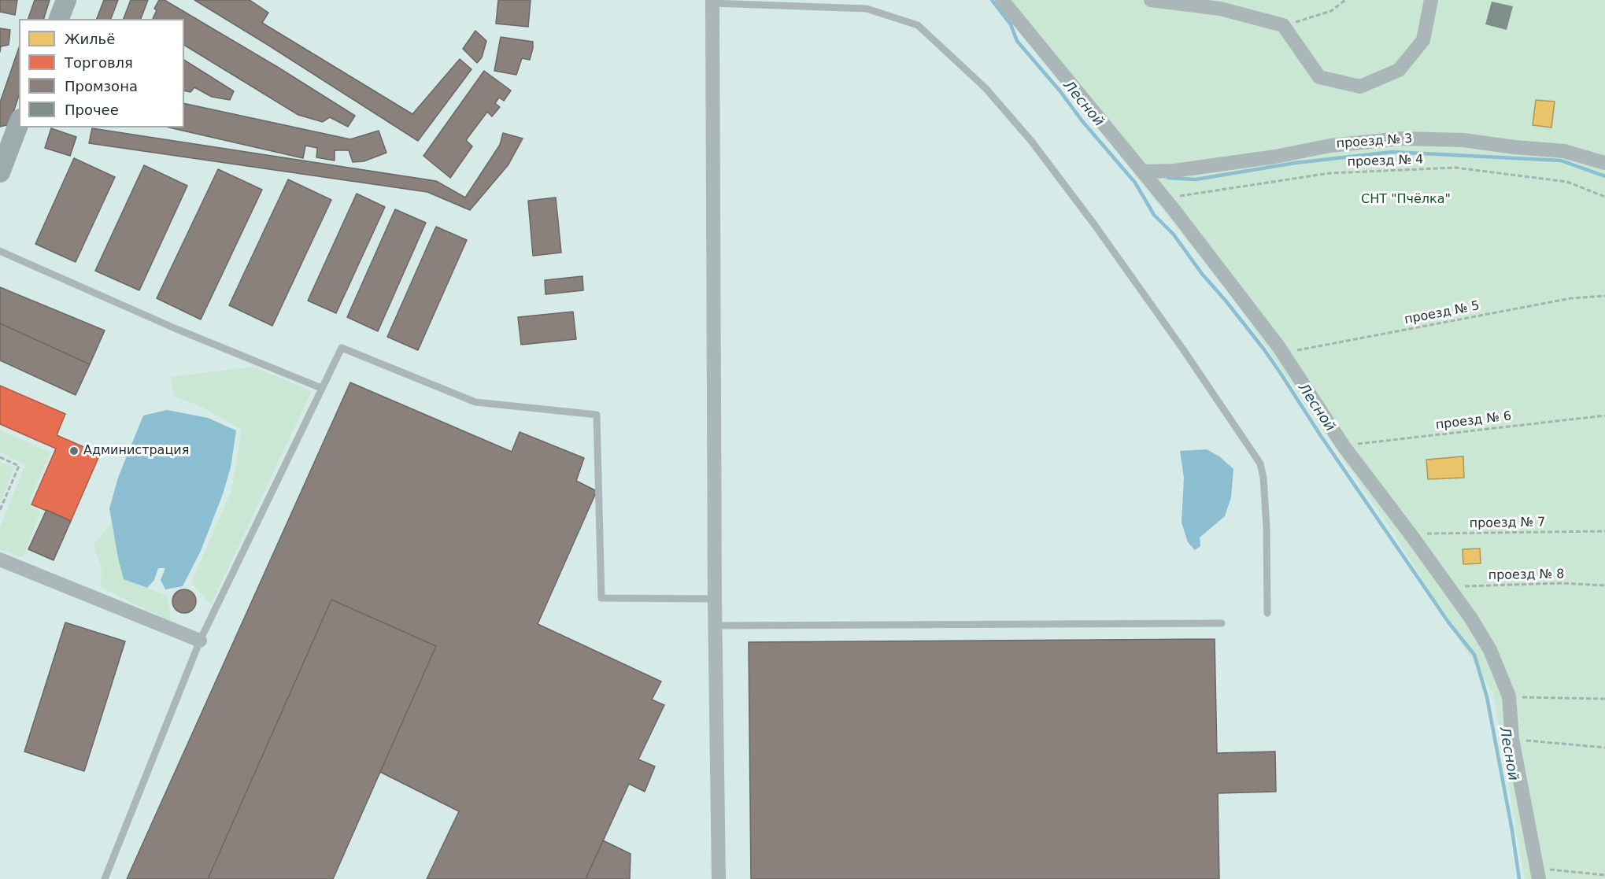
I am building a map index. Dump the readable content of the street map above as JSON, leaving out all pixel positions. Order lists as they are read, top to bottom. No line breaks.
{"streets":{"street":["проезд № 3"],"path":["проезд № 4","проезд № 5","проезд № 6","проезд № 7","проезд № 8"]},"water":["Лесной"],"parks":["СНТ \"Пчёлка\""],"places":["Администрация"],"legend":["Жильё","Торговля","Промзона","Прочее"]}
